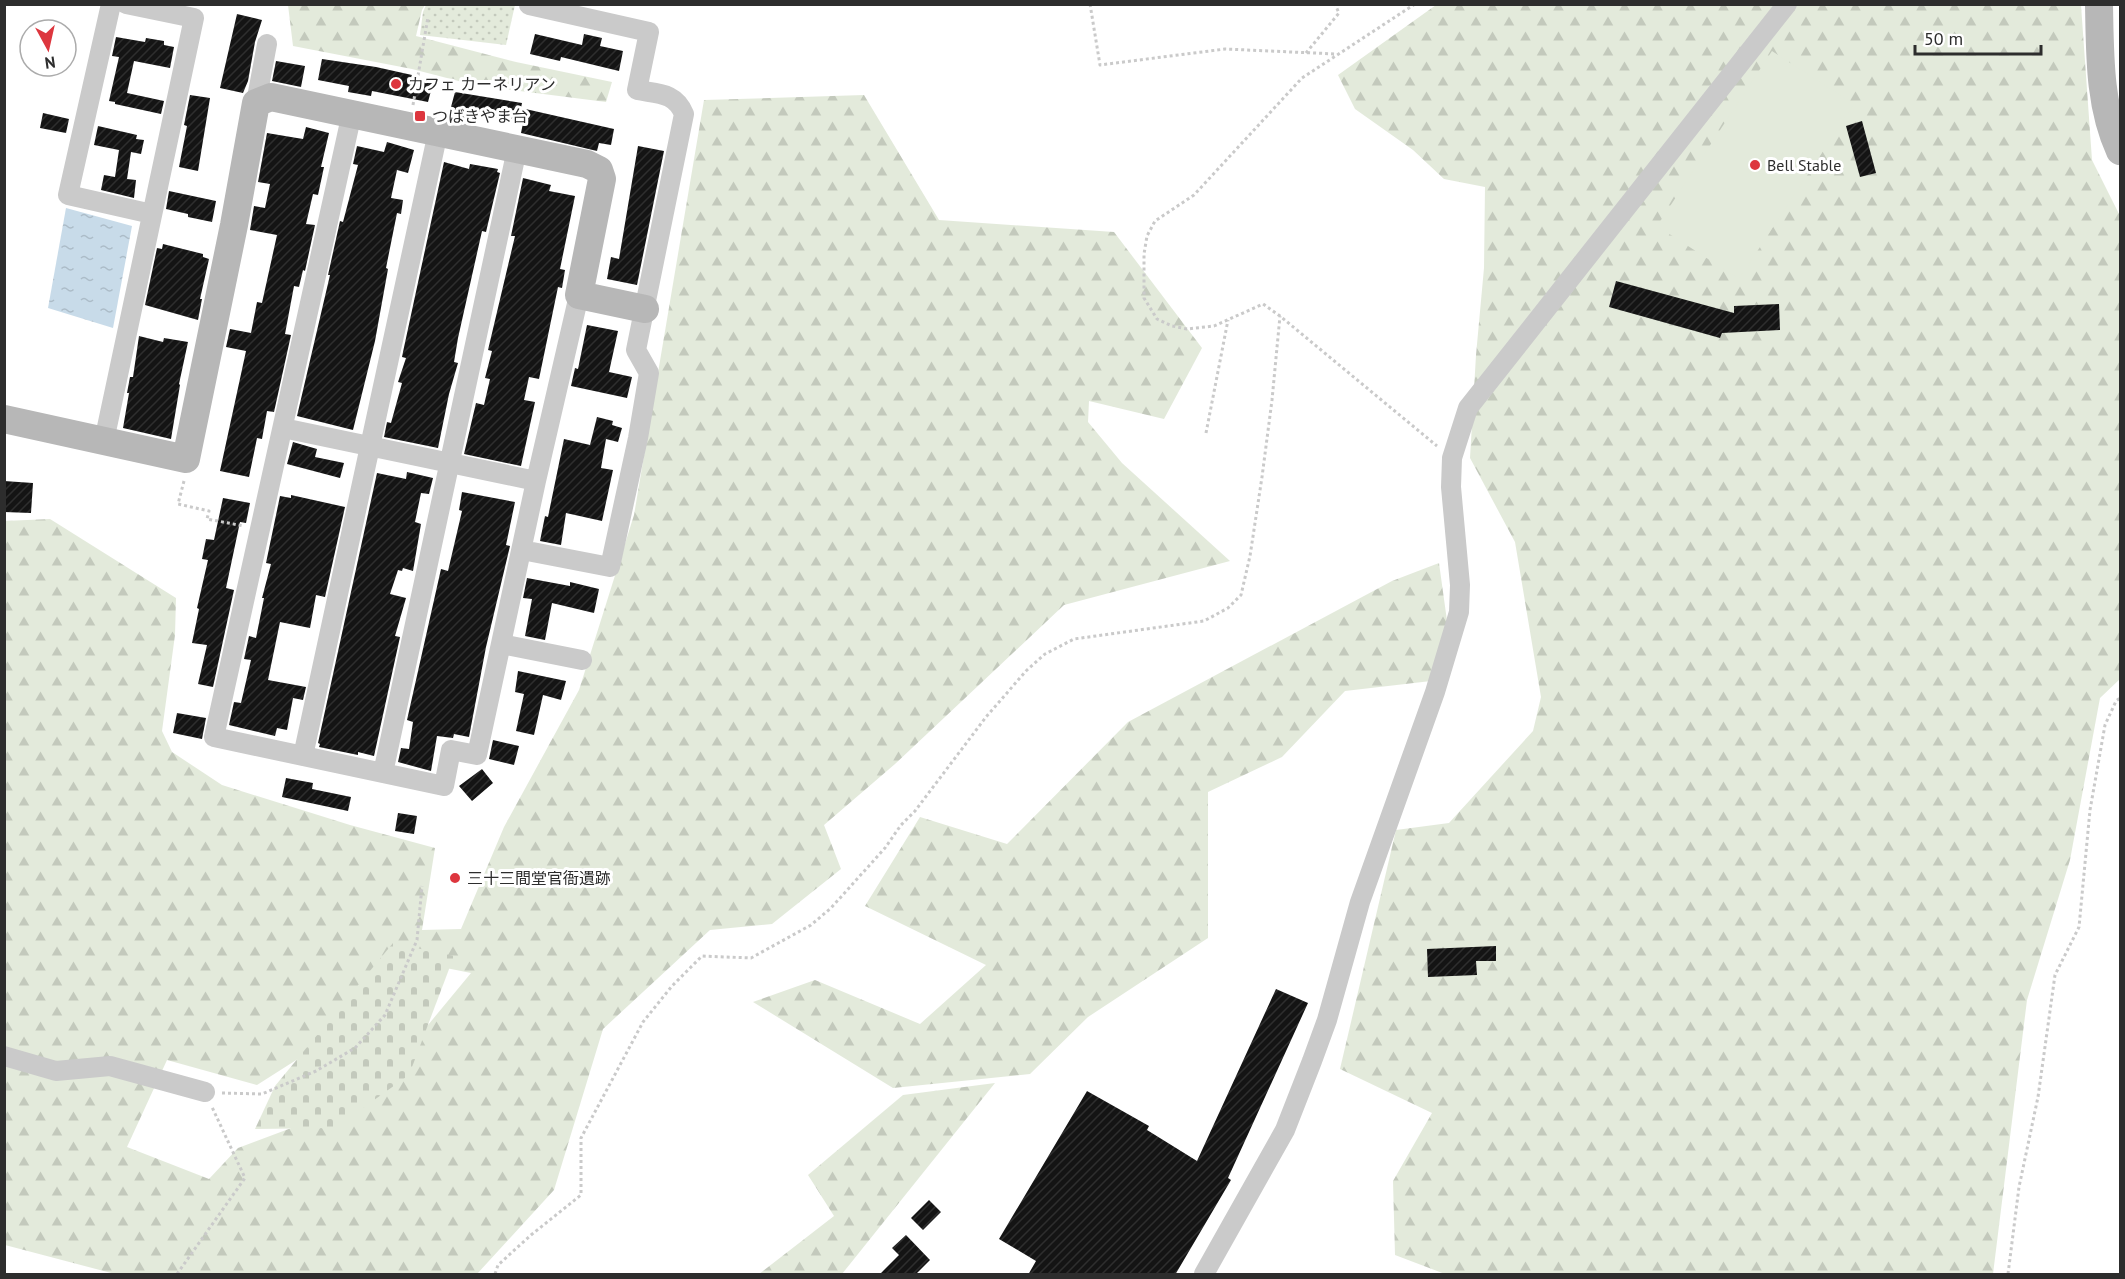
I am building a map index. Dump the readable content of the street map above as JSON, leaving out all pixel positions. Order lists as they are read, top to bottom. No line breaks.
{"places":{"other":["カフェ カーネリアン","Bell Stable","三十三間堂官衙遺跡"],"transit":["つばきやま台"]},"scale_bar":"50 m","north":"bottom"}
